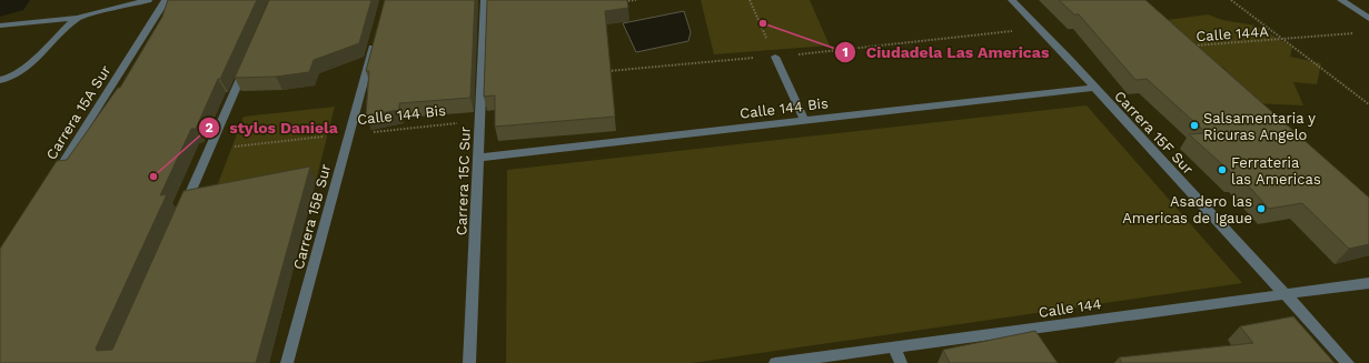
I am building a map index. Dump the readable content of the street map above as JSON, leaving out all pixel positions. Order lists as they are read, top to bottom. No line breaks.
{"streets":{"street":["Calle 144 Bis","Carrera 15A Sur","Carrera 15F Sur","Carrera 15C Sur","Carrera 15B Sur","Calle 144"],"path":["Calle 144A"]},"crossings":[["Calle 144 Bis","Carrera 15F Sur"],["Calle 144 Bis","Carrera 15C Sur"],["Calle 144 Bis","Carrera 15B Sur"],["Carrera 15F Sur","Calle 144"]],"places":["Ciudadela Las Americas","Salsamentaria y Ricuras Angelo","Ferrateria las Americas","stylos Daniela","Asadero las Americas de Igaue"]}
